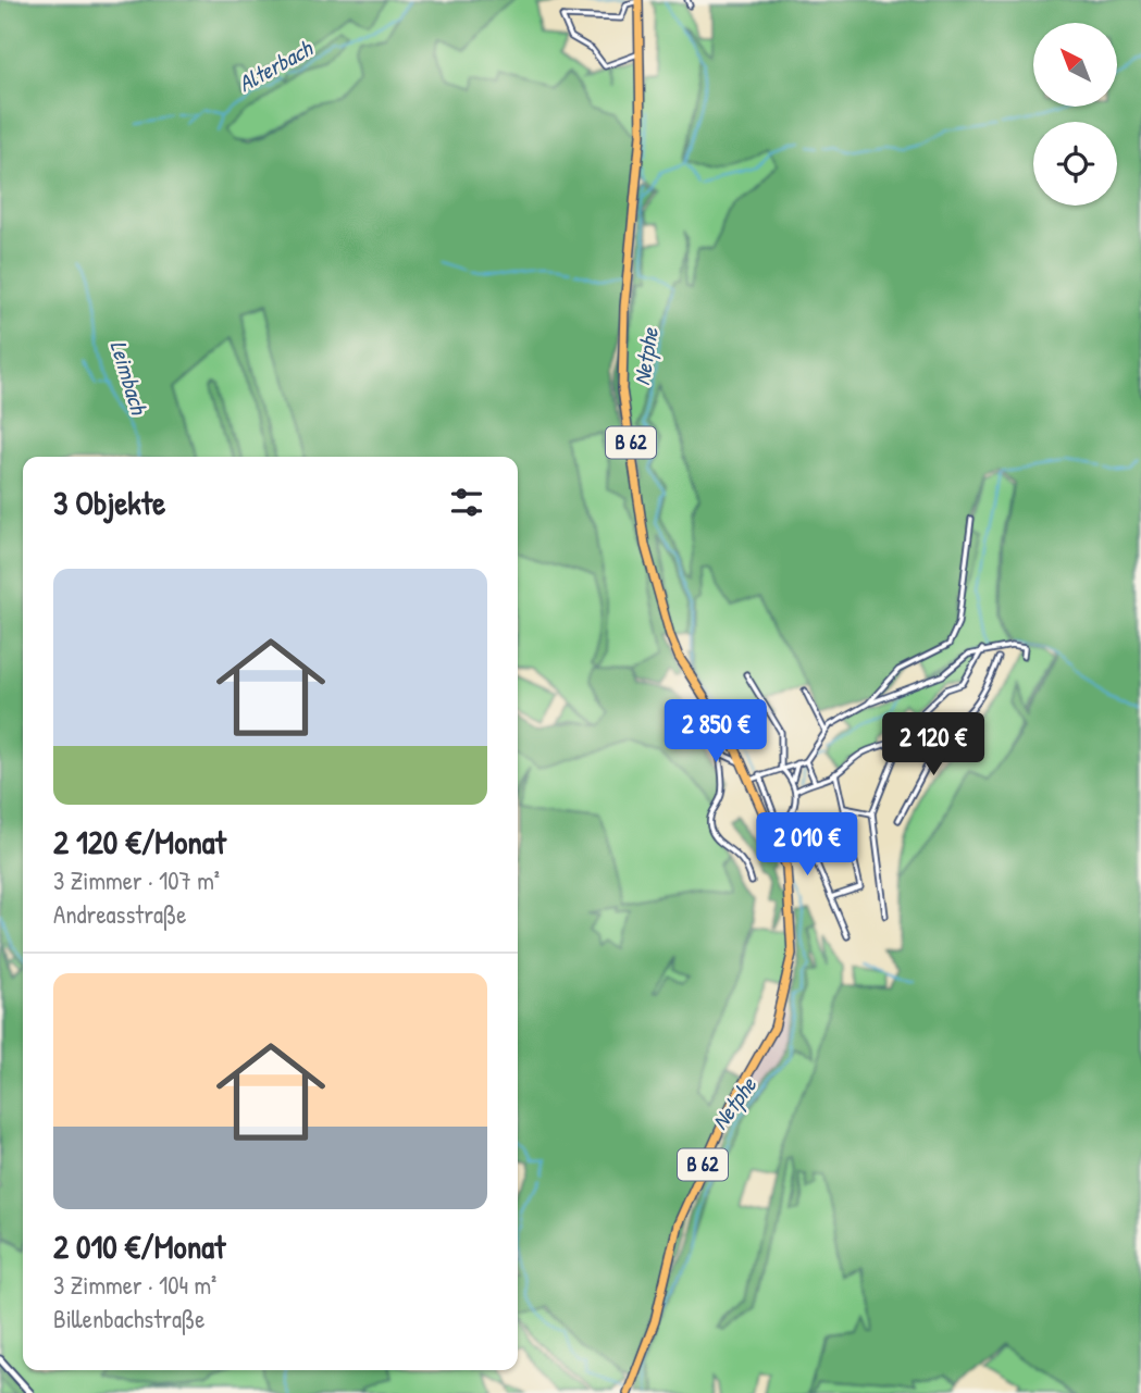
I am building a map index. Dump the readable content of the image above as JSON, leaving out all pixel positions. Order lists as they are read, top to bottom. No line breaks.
{"streets":{"main road":["B 62"]},"water":["Alterbach","Netphe","Leimbach"],"north":"top left","page":{"heading":"3 Objekte","list":[{"name":"2 120 €/Monat","note":"3 Zimmer · 107 m² · Andreasstraße"},{"name":"2 010 €/Monat","note":"3 Zimmer · 104 m² · Billenbachstraße"}],"price":["2 850 €","2 120 €","2 010 €"]}}
